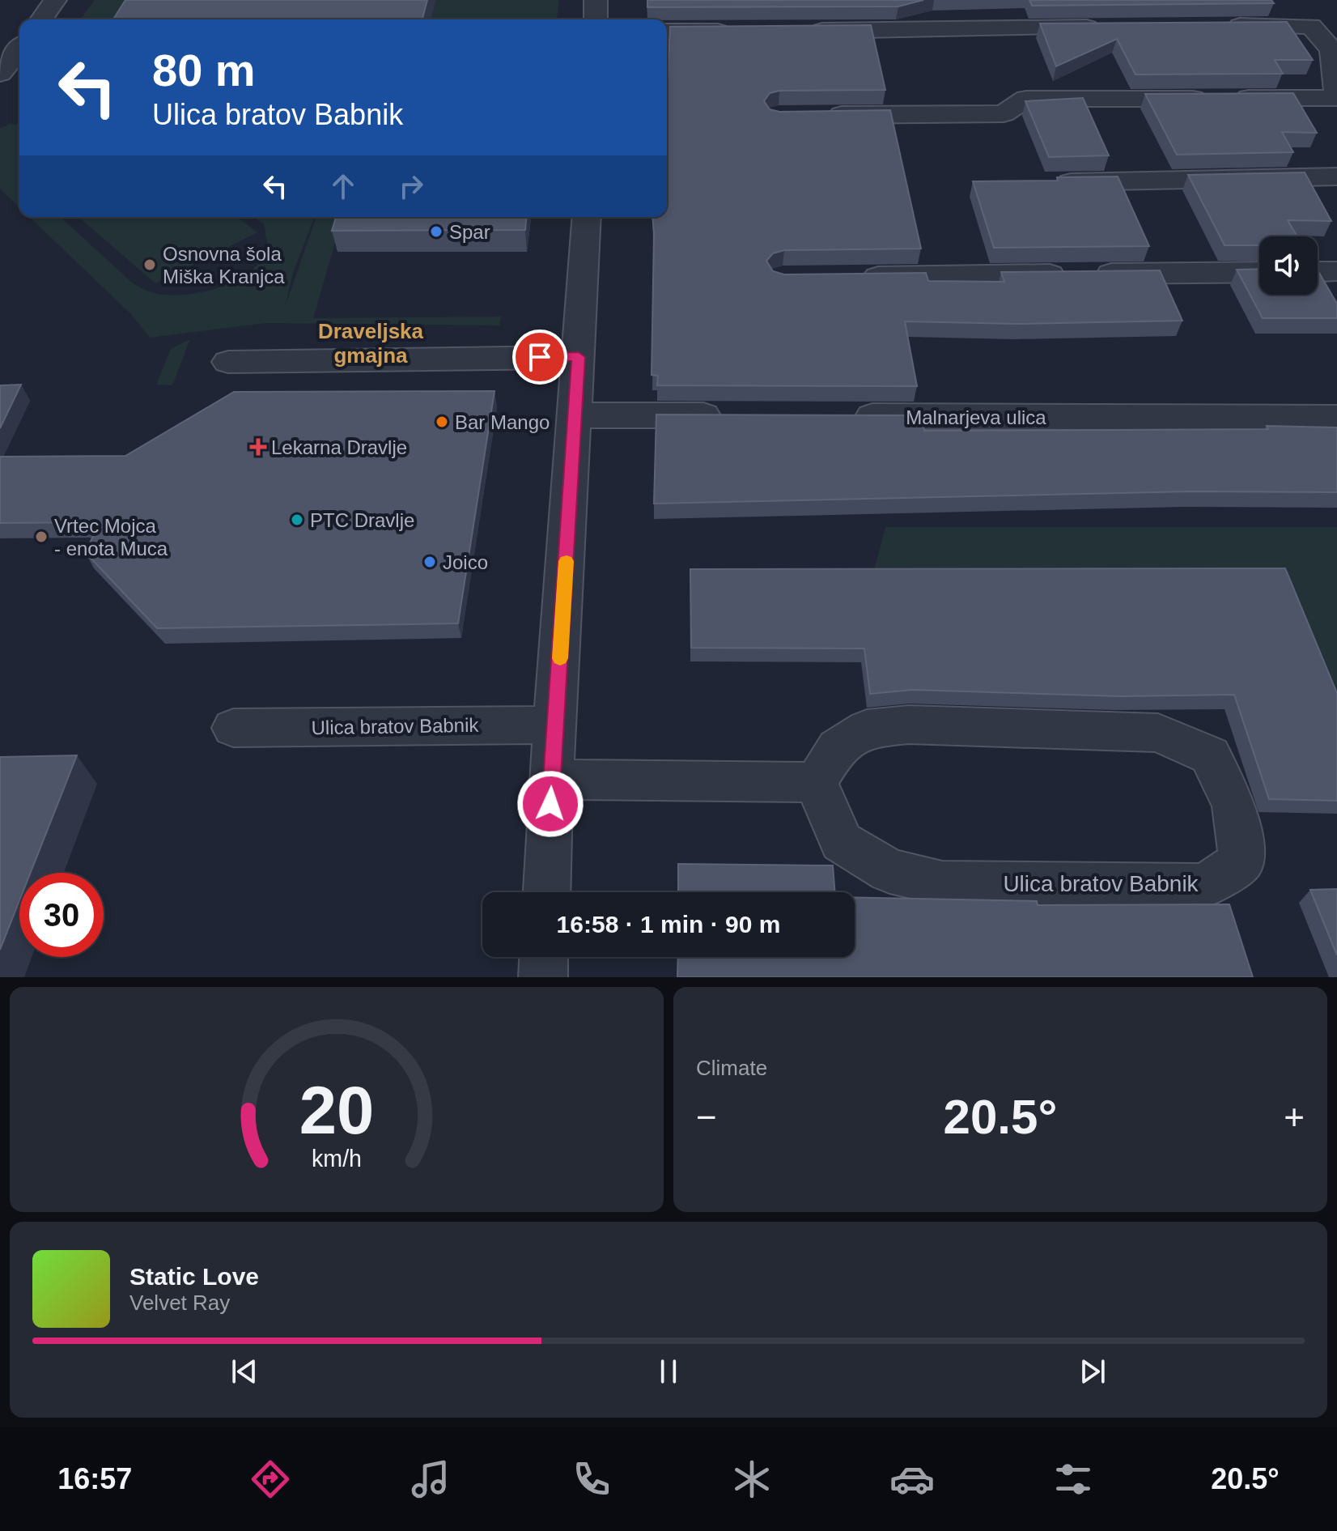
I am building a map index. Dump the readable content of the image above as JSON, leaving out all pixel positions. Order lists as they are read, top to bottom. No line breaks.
{"streets":{"street":["Malnarjeva ulica","Ulica bratov Babnik"]},"districts":["Draveljska gmajna"],"places":{"other":["Spar","Osnovna šola Miška Kranjca","Bar Mango","PTC Dravlje","Vrtec Mojca - enota Muca","Joico"],"health":["Lekarna Dravlje"]},"page":{"turn":["80 m","Ulica bratov Babnik"],"limit":"30","trip":"16:58 · 1 min · 90 m","tile":"Climate","heat":["−","20.5°","+"],"song":["Static Love","Velvet Ray"],"tabs":["16:57","20.5°"],"gauge":["20","km/h"]}}
